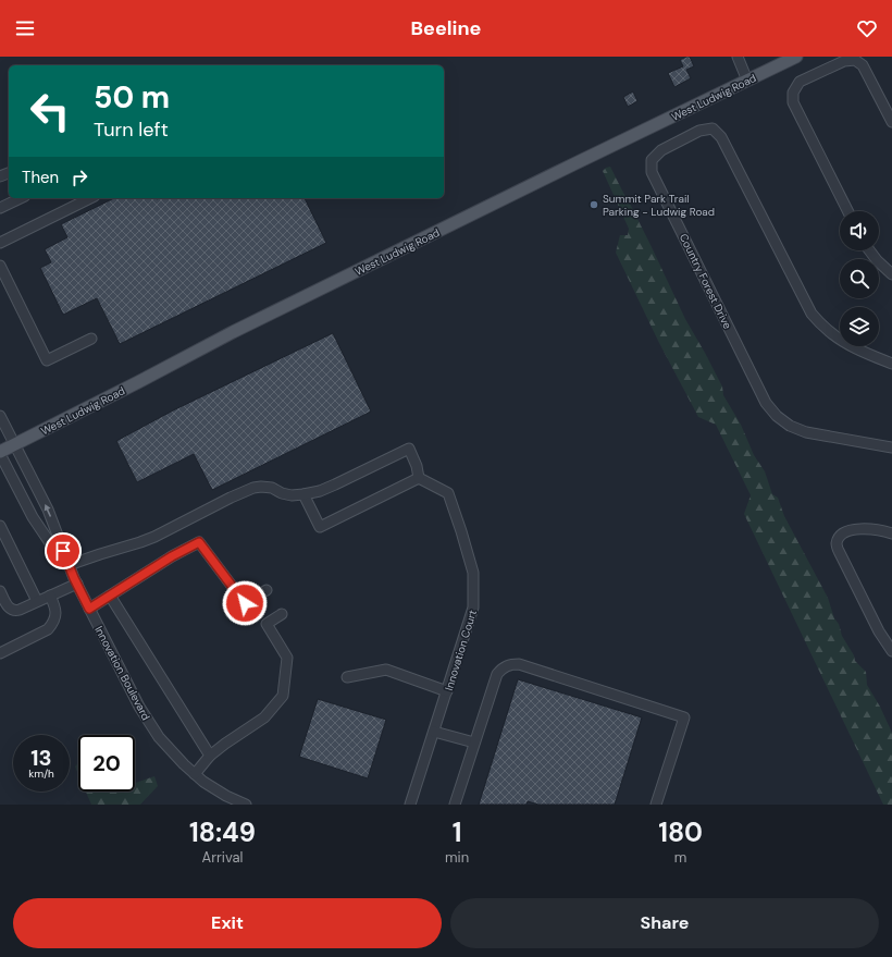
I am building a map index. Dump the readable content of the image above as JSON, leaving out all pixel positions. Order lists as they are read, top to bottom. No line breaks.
{"streets":{"main road":["West Ludwig Road"],"street":["Country Forest Drive","Innovation Court","Innovation Boulevard"]},"crossings":[["West Ludwig Road","Innovation Boulevard"]],"places":["Summit Park Trail Parking - Ludwig Road"],"page":{"header":"Beeline","turn":["50 m","Turn left"],"then":"Then","speed":"13 km/h","limit":"20","eta":["18:49","Arrival","1","min","180","m"],"buttons":["Exit","Share"]}}
